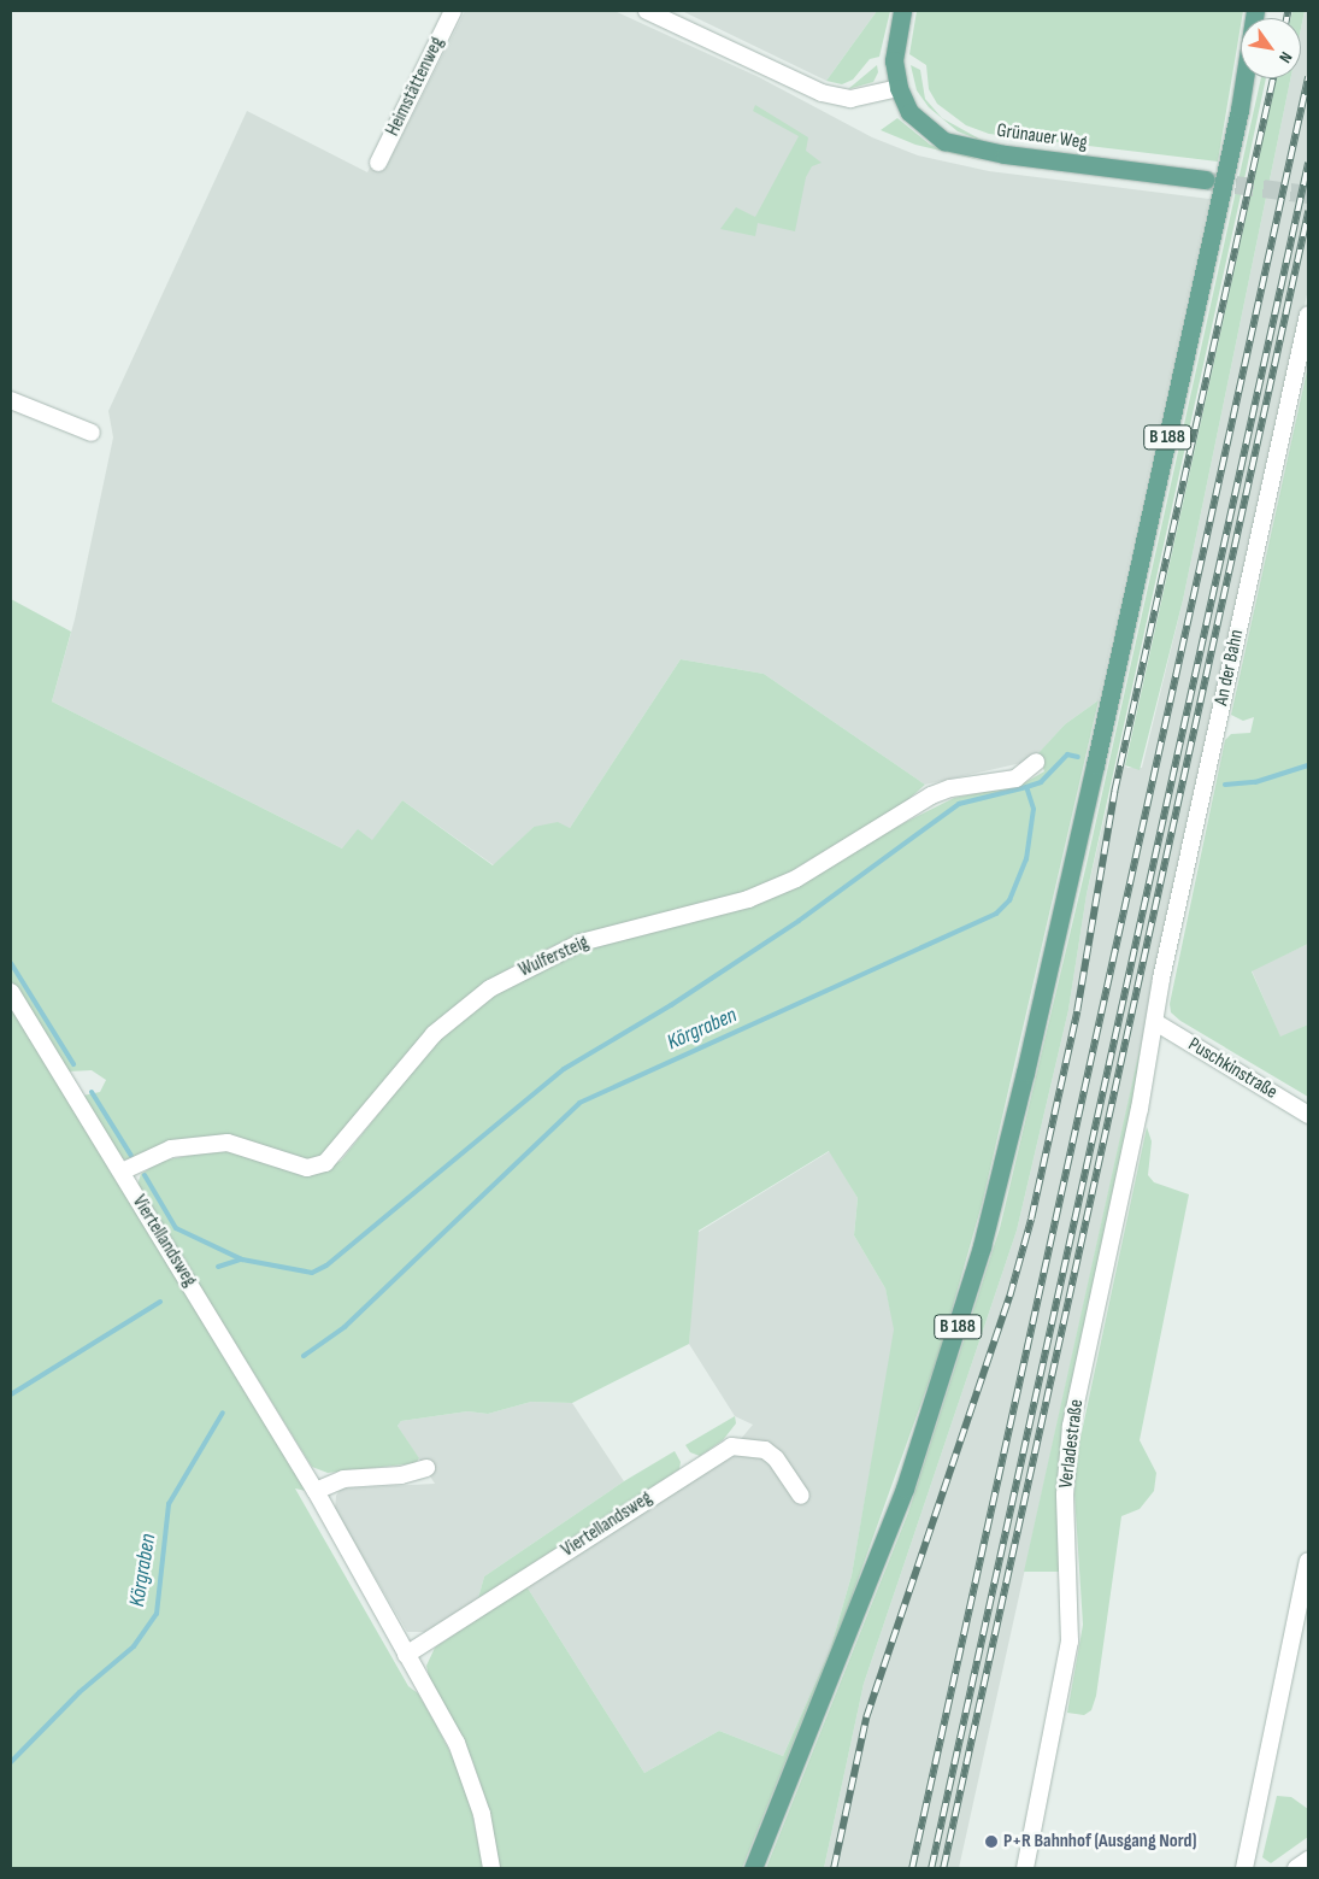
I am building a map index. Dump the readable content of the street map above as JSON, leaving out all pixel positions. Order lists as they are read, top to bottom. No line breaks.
{"streets":{"main road":["Grünauer Weg","B 188"],"street":["Heimstättenweg","An der Bahn","Wulfersteig","Puschkinstraße","Viertellandsweg","Verladestraße"]},"crossings":[["An der Bahn","Puschkinstraße"],["An der Bahn","Verladestraße"],["Wulfersteig","Viertellandsweg"],["Puschkinstraße","Verladestraße"]],"water":["Körgraben"],"places":["P+R Bahnhof (Ausgang Nord)"],"north":"bottom right"}
